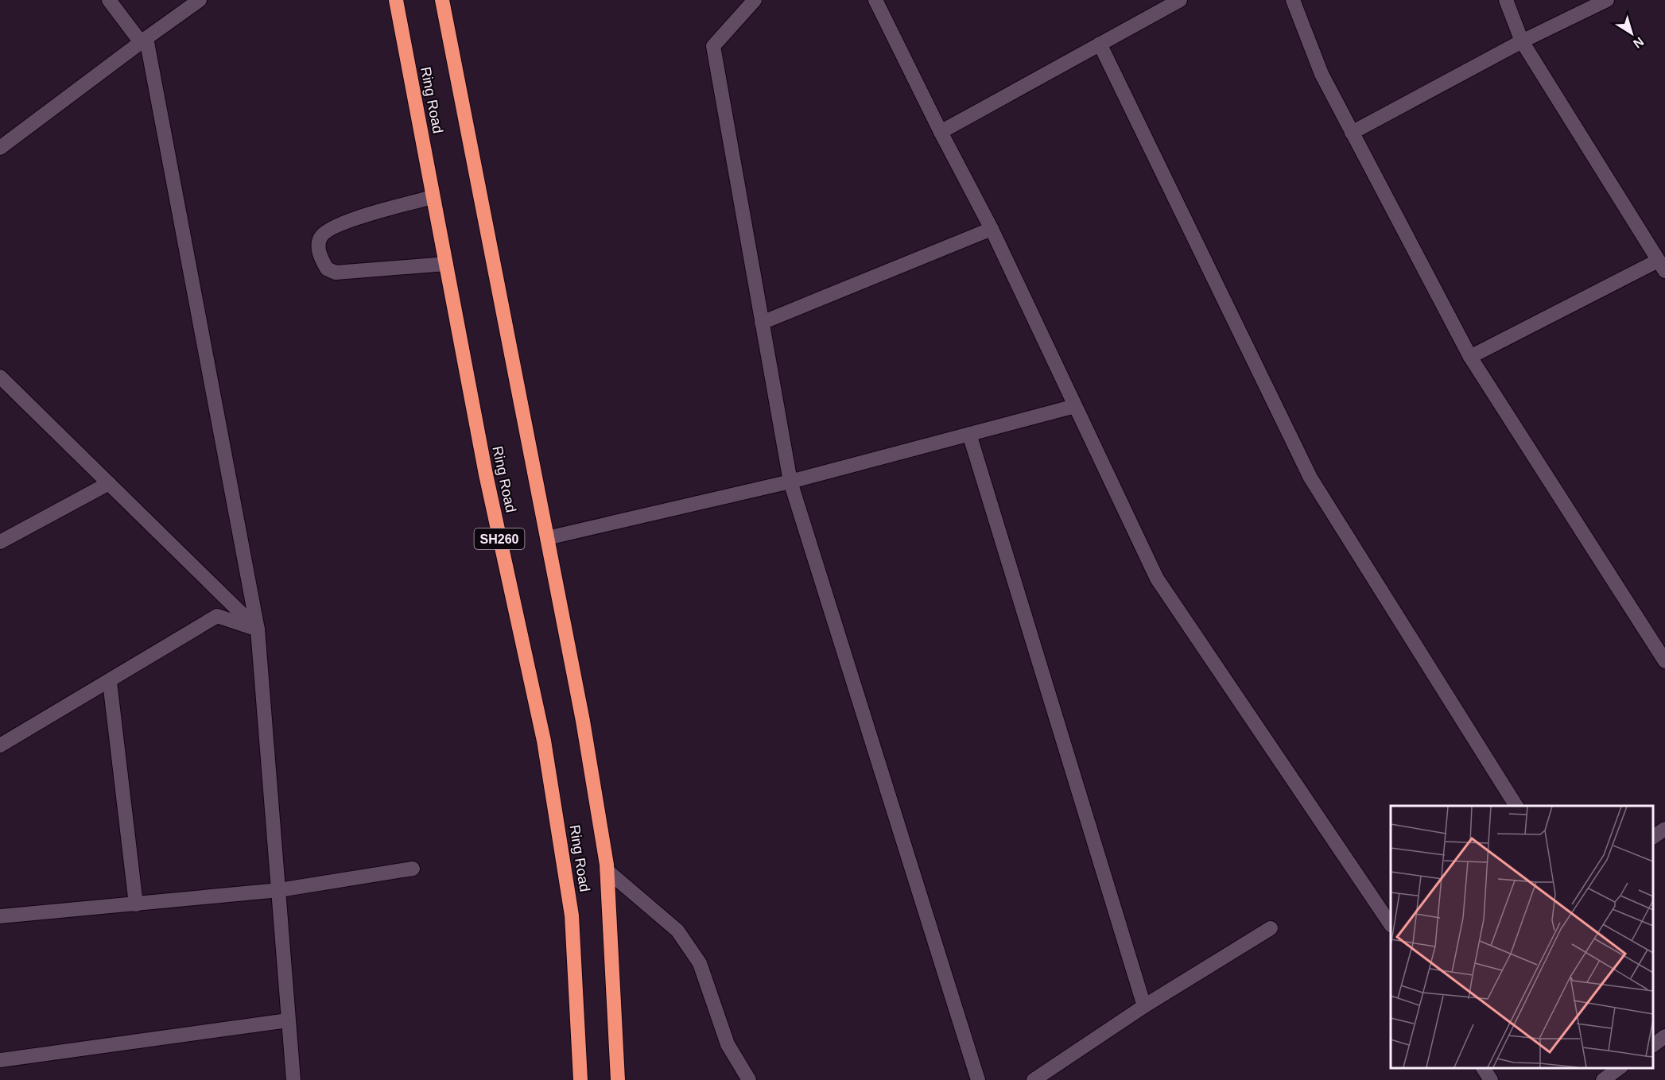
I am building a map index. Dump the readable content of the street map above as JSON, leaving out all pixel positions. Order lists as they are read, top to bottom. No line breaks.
{"streets":{"highway":["Ring Road","SH260"]},"north":"bottom right"}
